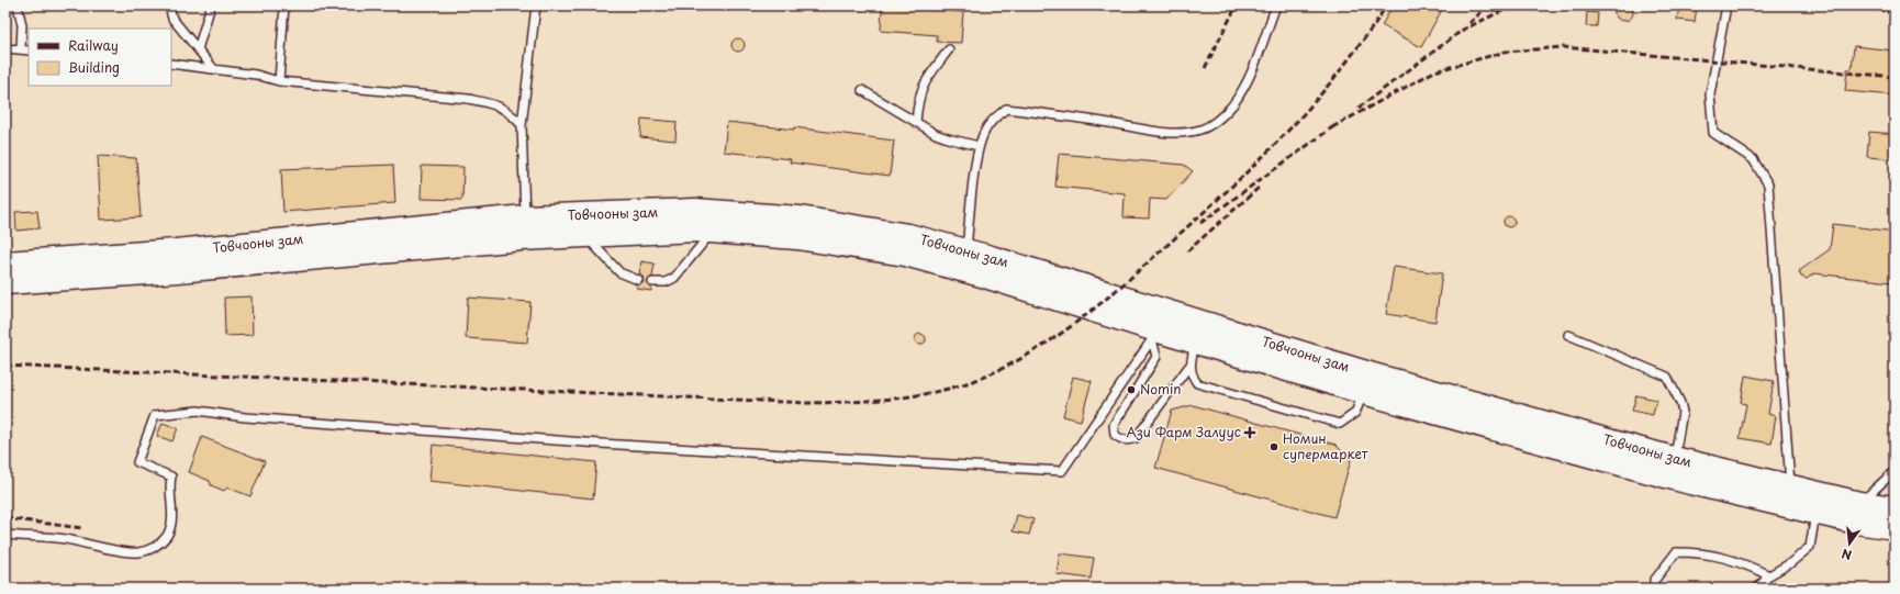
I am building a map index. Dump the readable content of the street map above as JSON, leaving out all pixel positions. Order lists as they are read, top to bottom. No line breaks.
{"streets":{"highway":["Товчооны зам"]},"places":{"other":["Nomin","Номин супермаркет"],"health":["Ази Фарм Залуус"]},"legend":["Railway","Building"],"north":"bottom"}
